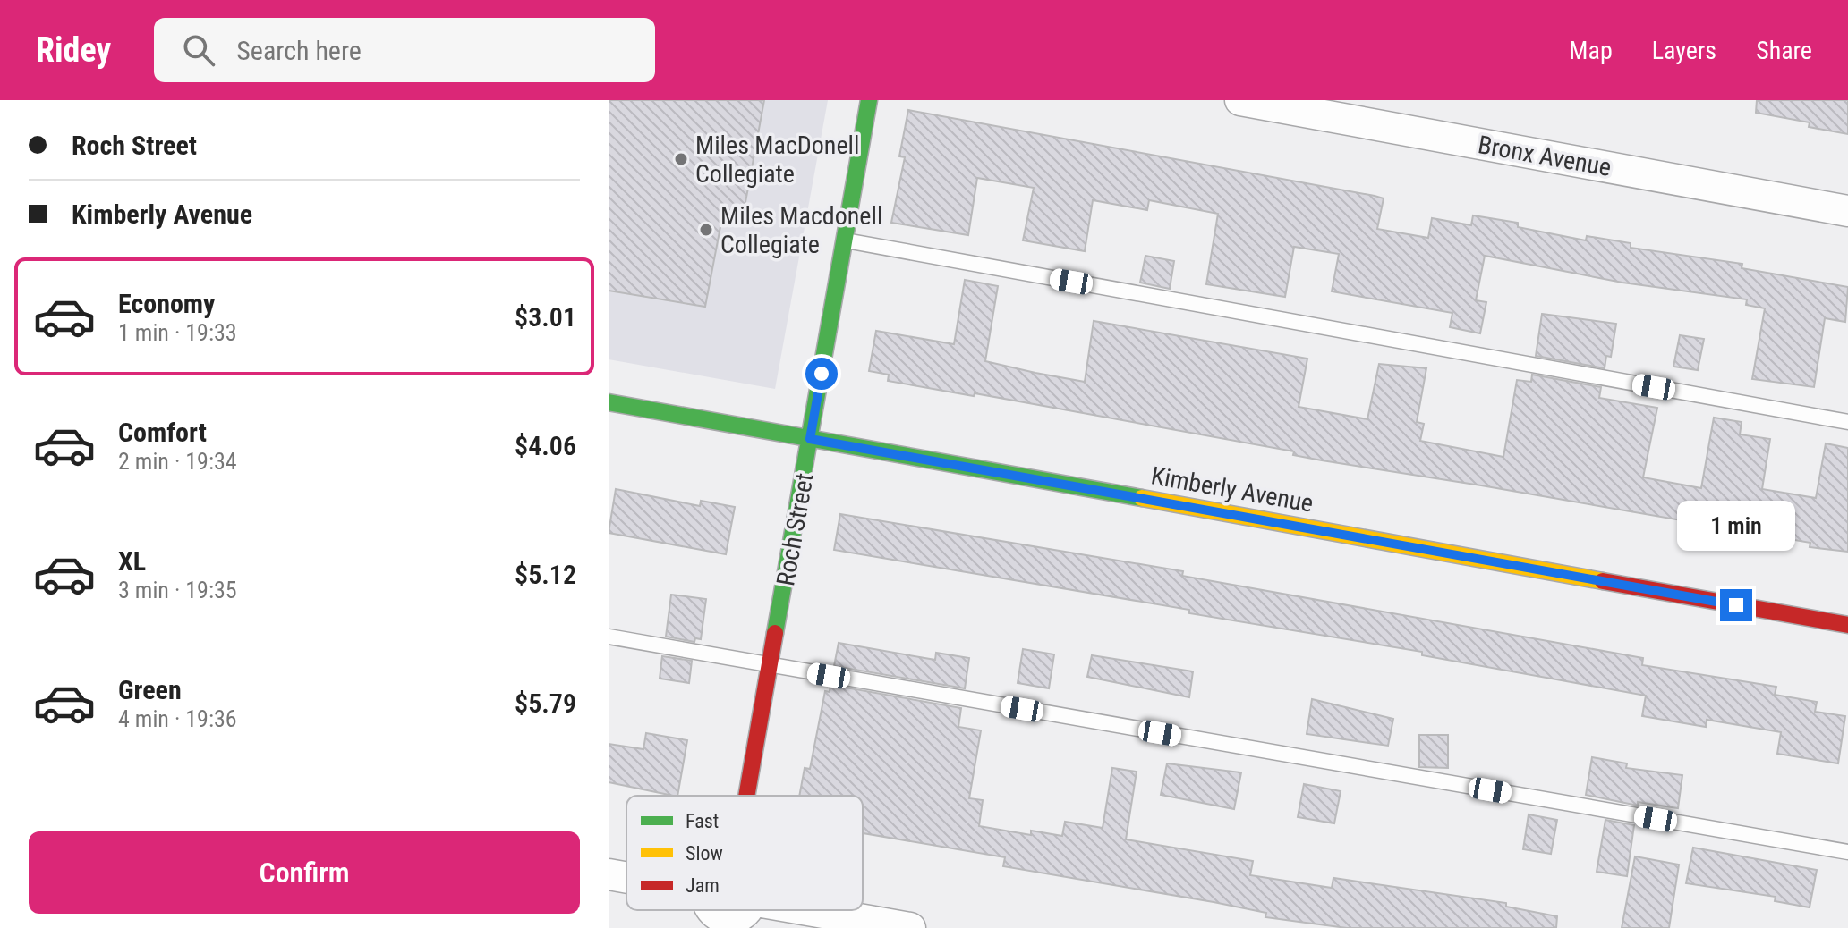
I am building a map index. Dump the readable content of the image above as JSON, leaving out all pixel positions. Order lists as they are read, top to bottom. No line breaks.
{"streets":{"street":["Bronx Avenue","Kimberly Avenue","Roch Street"]},"crossings":[["Kimberly Avenue","Roch Street"]],"places":["Miles MacDonell Collegiate","Miles Macdonell Collegiate"],"legend":["Fast","Slow","Jam"],"page":{"header":"Ridey","search":"Search here","nav":["Map","Layers","Share"],"banner":["Roch Street","Kimberly Avenue"],"list":[{"name":"Economy","note":"1 min · 19:33","value":"$3.01"},{"name":"Comfort","note":"2 min · 19:34","value":"$4.06"},{"name":"XL","note":"3 min · 19:35","value":"$5.12"},{"name":"Green","note":"4 min · 19:36","value":"$5.79"}],"bubble":"1 min","buttons":"Confirm"}}
